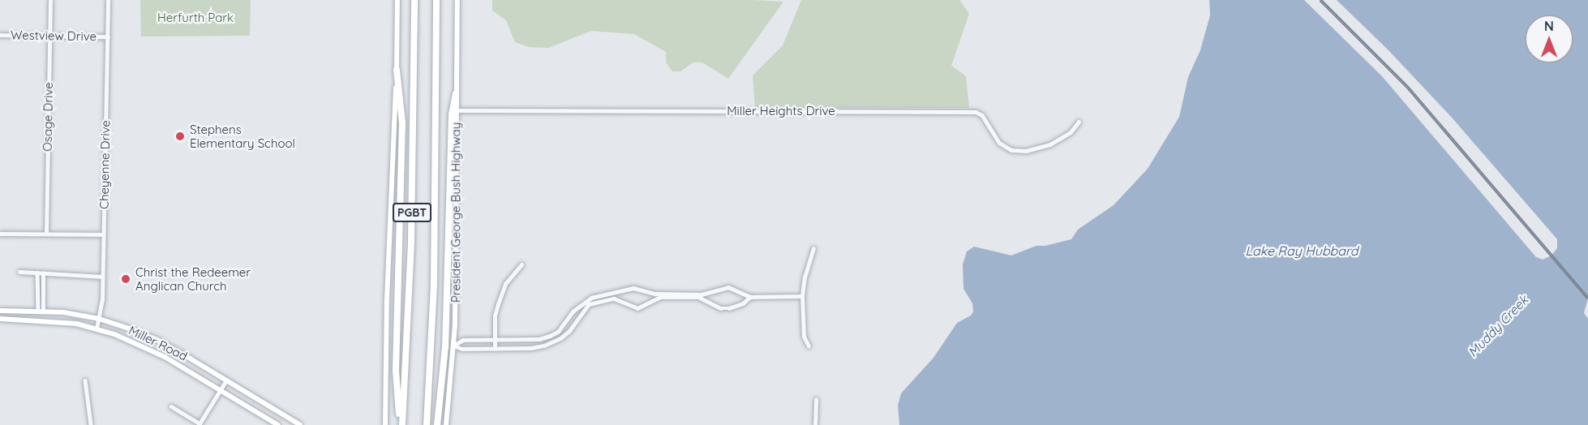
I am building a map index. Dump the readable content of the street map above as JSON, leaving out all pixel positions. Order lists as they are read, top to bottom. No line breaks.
{"streets":{"highway":["PGBT"],"main road":["President George Bush Highway","Miller Road"],"street":["Westview Drive","Miller Heights Drive","Osage Drive","Cheyenne Drive"]},"crossings":[["Westview Drive","Osage Drive"],["Westview Drive","Cheyenne Drive"],["Miller Heights Drive","President George Bush Highway"],["Cheyenne Drive","Miller Road"]],"water":["Lake Ray Hubbard","Muddy Creek"],"parks":["Herfurth Park"],"places":["Stephens Elementary School","Christ the Redeemer Anglican Church"],"north":"top"}
